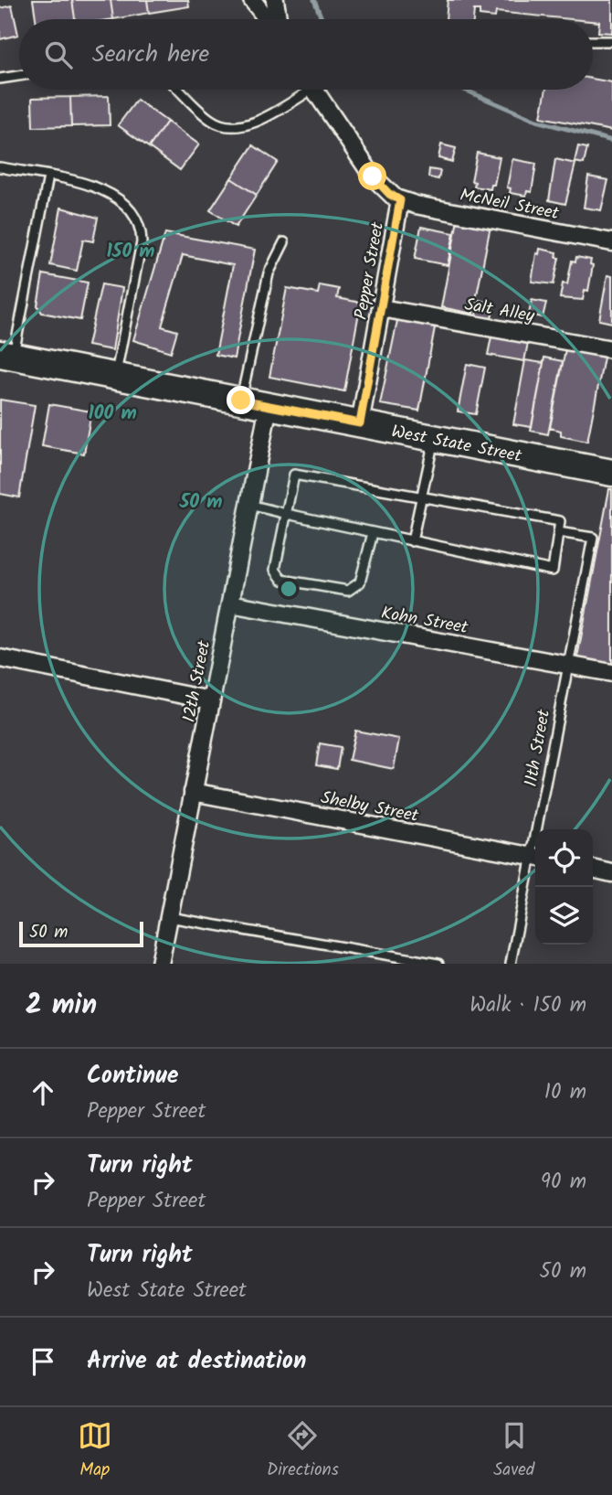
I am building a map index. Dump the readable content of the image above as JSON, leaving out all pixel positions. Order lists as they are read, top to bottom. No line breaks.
{"streets":{"main road":["West State Street"],"street":["McNeil Street","Pepper Street","Salt Alley","Kohn Street","12th Street","Shelby Street"],"lane":["11th Street"]},"crossings":[["McNeil Street","Pepper Street"],["Pepper Street","Salt Alley"],["Pepper Street","West State Street"],["West State Street","12th Street"],["Kohn Street","12th Street"],["Kohn Street","11th Street"],["12th Street","Shelby Street"]],"scale_bar":"50 m","page":{"search":"Search here","scale":"50 m","heading":["2 min","Walk · 150 m"],"list":[["Continue","Pepper Street","10 m"],["Turn right","Pepper Street","90 m"],["Turn right","West State Street","50 m"],"Arrive at destination"],"nav":["Map","Directions","Saved"]},"rings":["150 m","100 m","50 m"]}
